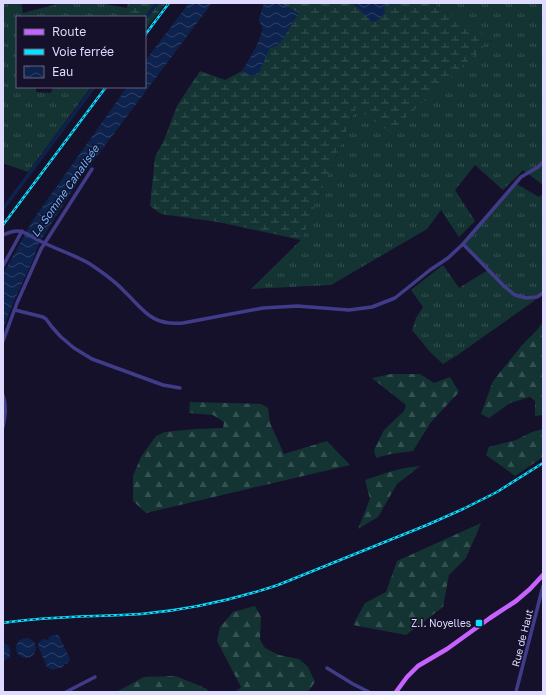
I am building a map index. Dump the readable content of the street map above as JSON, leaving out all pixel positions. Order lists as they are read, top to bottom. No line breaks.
{"streets":{"street":["Rue de Haut"]},"water":["La Somme Canalisée"],"places":{"transit":["Z.I. Noyelles"]},"legend":["Route","Voie ferrée","Eau"]}
